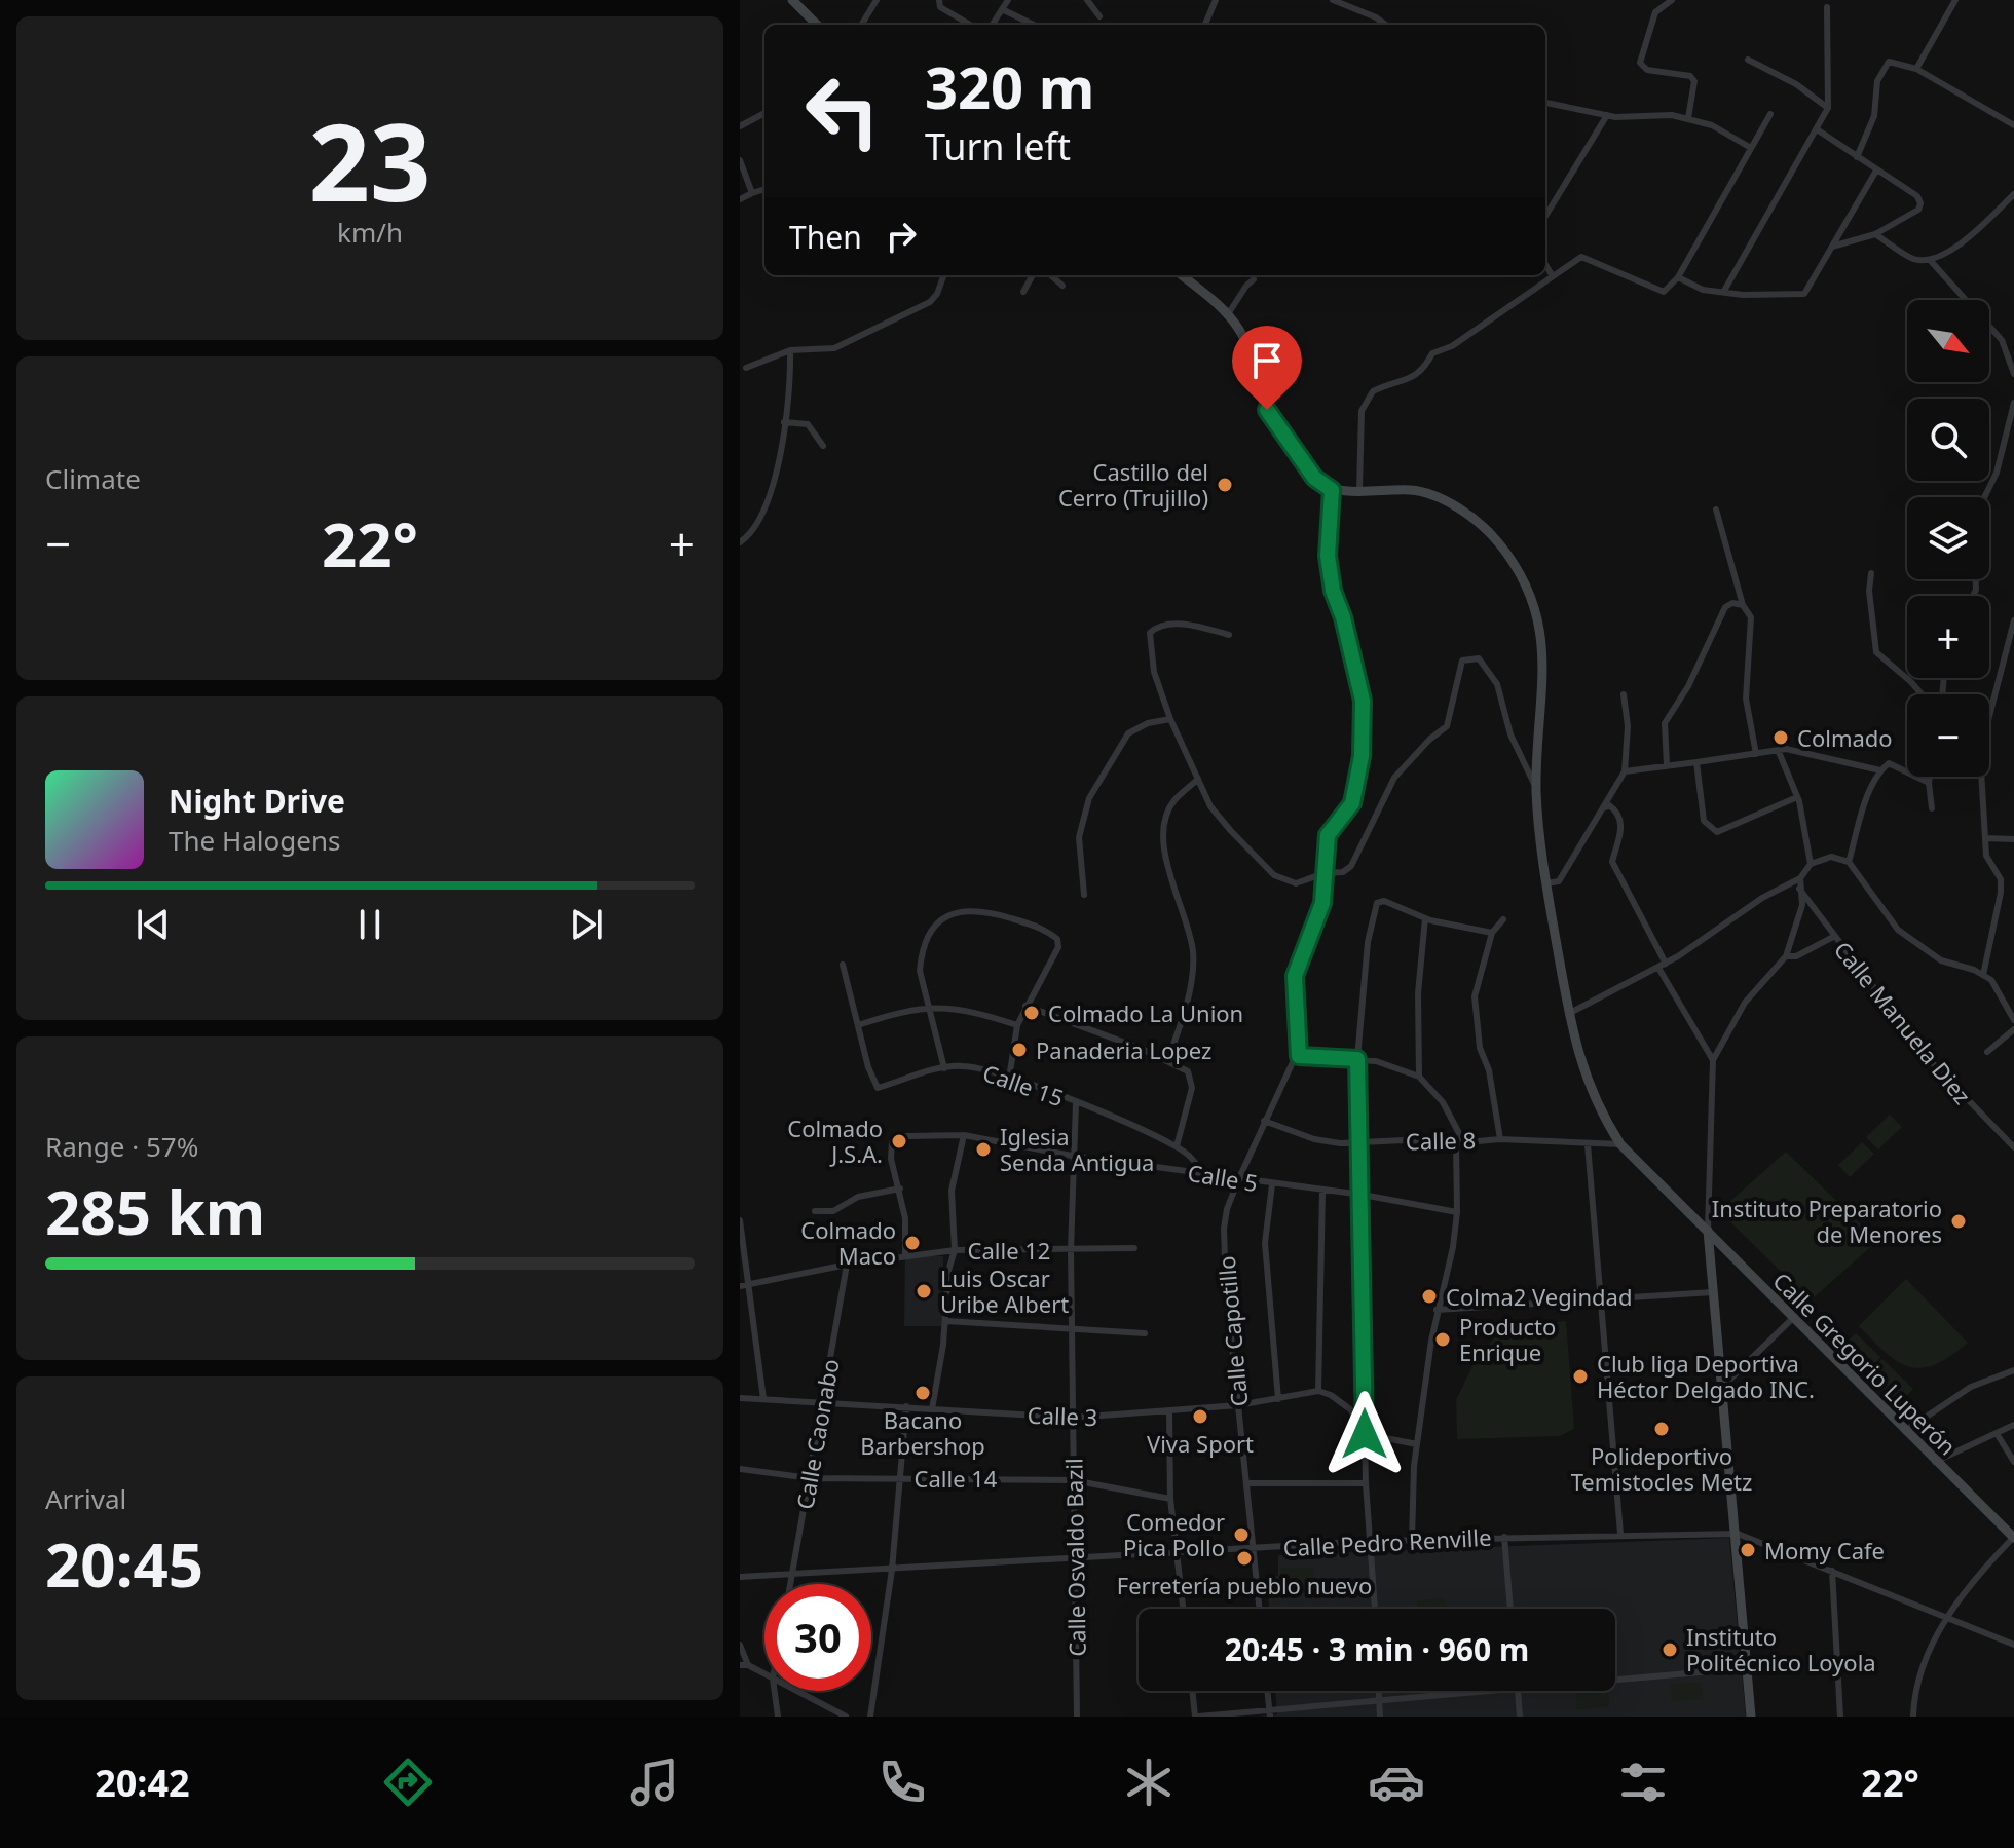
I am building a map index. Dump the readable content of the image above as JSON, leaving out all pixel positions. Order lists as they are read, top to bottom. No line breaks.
{"streets":{"street":["Calle Manuela Diez","Calle 15","Calle 8","Calle 5","Calle 12","Calle Capotillo","Calle Gregorio Luperón","Calle 3","Calle Caonabo","Calle 14","Calle Pedro Renville","Calle Osvaldo Bazil"]},"crossings":[["Calle 15","Calle 5"],["Calle 15","Calle Osvaldo Bazil"],["Calle 8","Calle Capotillo"],["Calle 8","Calle Gregorio Luperón"],["Calle 5","Calle Capotillo"],["Calle 5","Calle Osvaldo Bazil"],["Calle 12","Calle Caonabo"],["Calle 12","Calle Osvaldo Bazil"],["Calle Capotillo","Calle 3"],["Calle Capotillo","Calle Pedro Renville"],["Calle 3","Calle Caonabo"],["Calle 3","Calle Osvaldo Bazil"],["Calle Caonabo","Calle 14"],["Calle Caonabo","Calle Pedro Renville"],["Calle 14","Calle Osvaldo Bazil"],["Calle Pedro Renville","Calle Osvaldo Bazil"]],"places":["Castillo del Cerro (Trujillo)","Colmado","Colmado La Union","Panaderia Lopez","Colmado J.S.A.","Iglesia Senda Antigua","Instituto Preparatorio de Menores","Colmado Maco","Luis Oscar Uribe Albert","Colma2 Vegindad","Producto Enrique","Club liga Deportiva Héctor Delgado INC.","Bacano Barbershop","Viva Sport","Polideportivo Temistocles Metz","Comedor Pica Pollo","Momy Cafe","Ferretería pueblo nuevo","Instituto Politécnico Loyola"],"north":"bottom right","page":{"tile":[["23","km/h"],"Climate",["Range · 57%","285 km"],["Arrival","20:45"]],"turn":["320 m","Turn left"],"then":"Then","map_buttons":["+","−"],"heat":["−","22°","+"],"song":["Night Drive","The Halogens"],"limit":"30","trip":"20:45 · 3 min · 960 m","tabs":["20:42","22°"]}}
